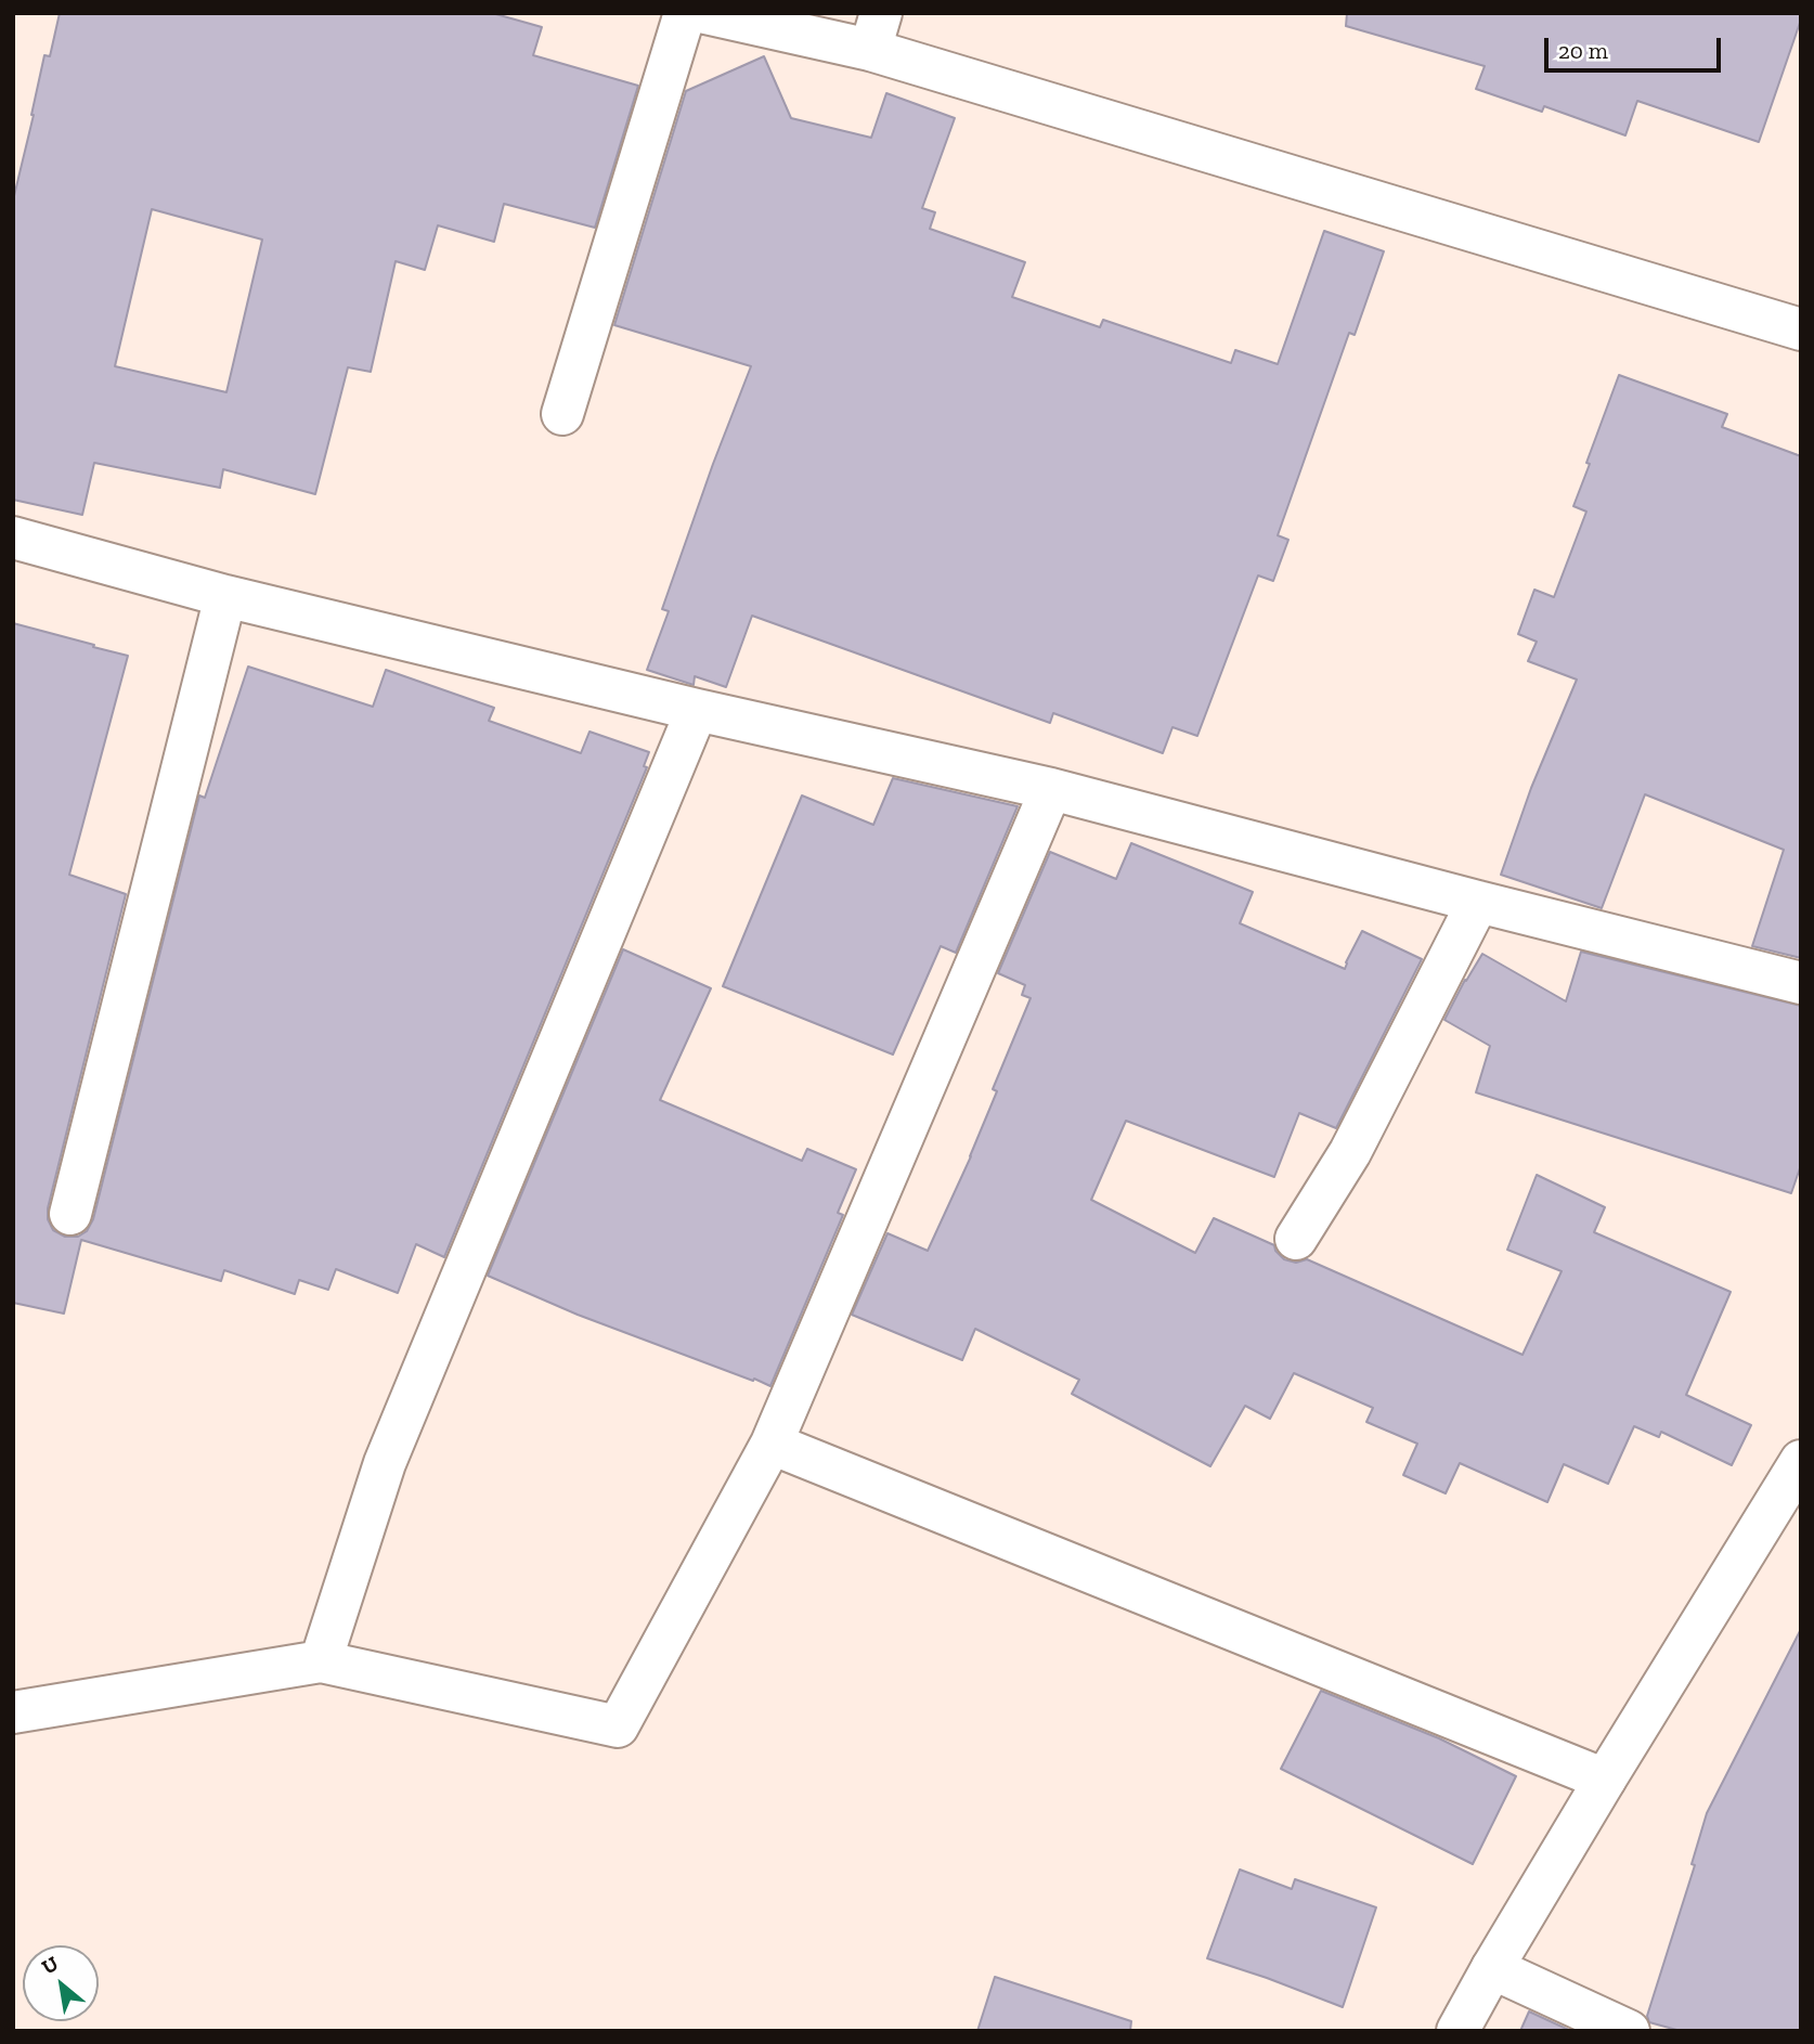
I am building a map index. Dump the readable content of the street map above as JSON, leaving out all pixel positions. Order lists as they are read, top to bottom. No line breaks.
{"scale_bar":"20 m","north":"top left"}
